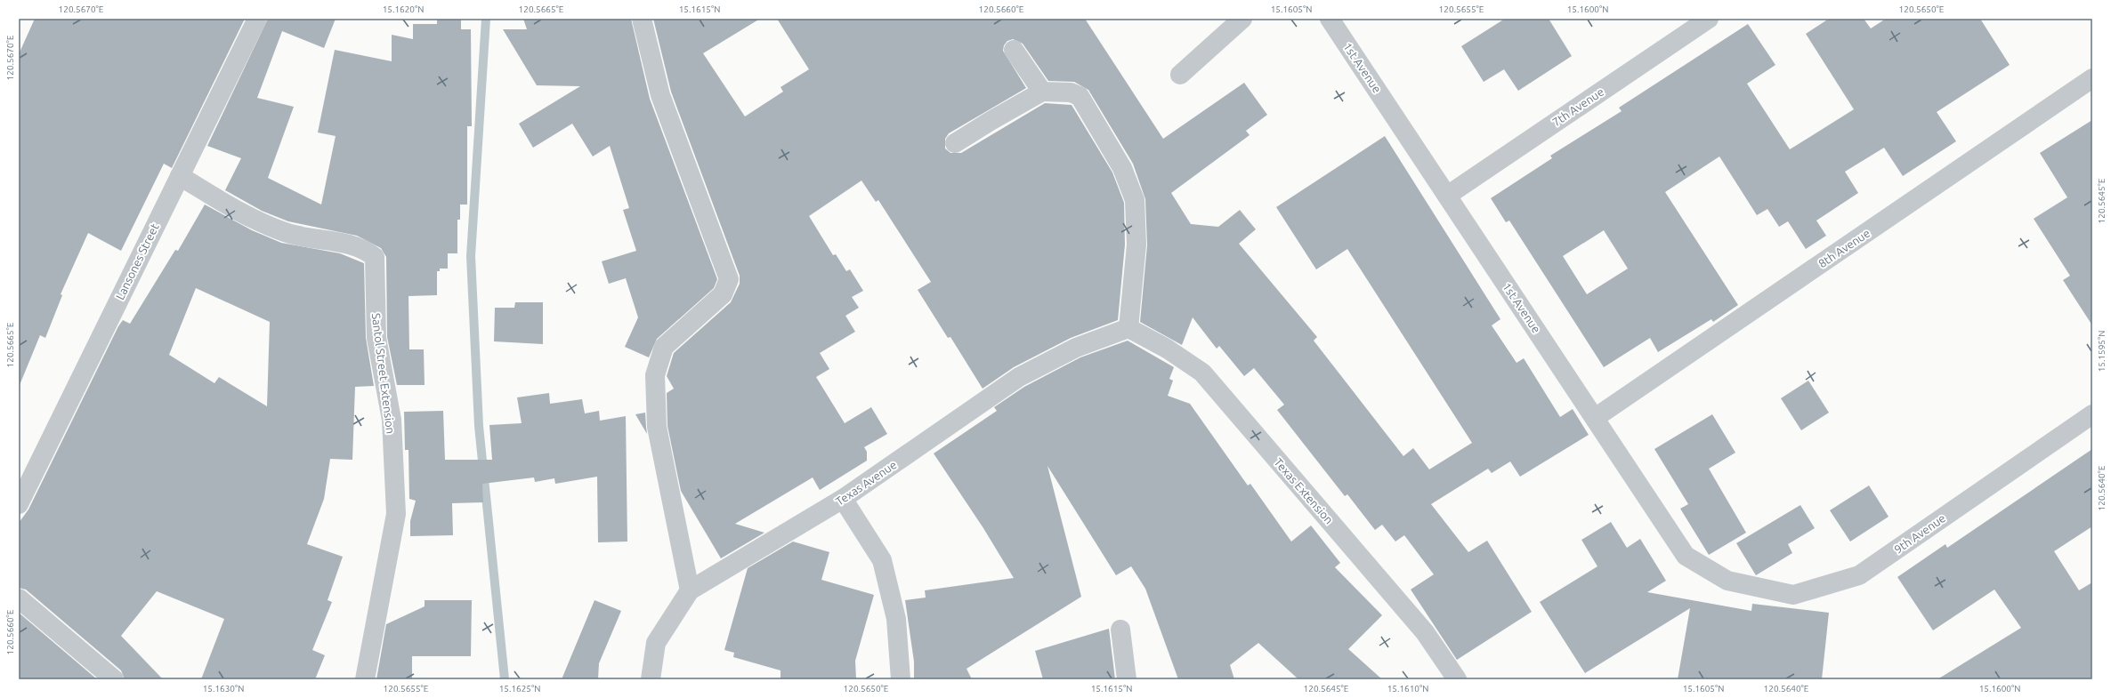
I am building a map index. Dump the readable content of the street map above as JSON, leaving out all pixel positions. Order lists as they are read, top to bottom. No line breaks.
{"streets":{"street":["1st Avenue","7th Avenue","8th Avenue","Lansones Street","Santol Street Extension","Texas Avenue","Texas Extension","9th Avenue"]},"crossings":[["1st Avenue","7th Avenue"],["1st Avenue","8th Avenue"],["1st Avenue","9th Avenue"],["Lansones Street","Santol Street Extension"],["Texas Avenue","Texas Extension"]],"coordinates":["120.5670°E","15.1620°N","120.5665°E","15.1615°N","120.5660°E","15.1605°N","120.5655°E","15.1600°N","120.5650°E","120.5645°E","15.1595°N","120.5640°E","15.1630°N","15.1625°N","15.1610°N"]}
